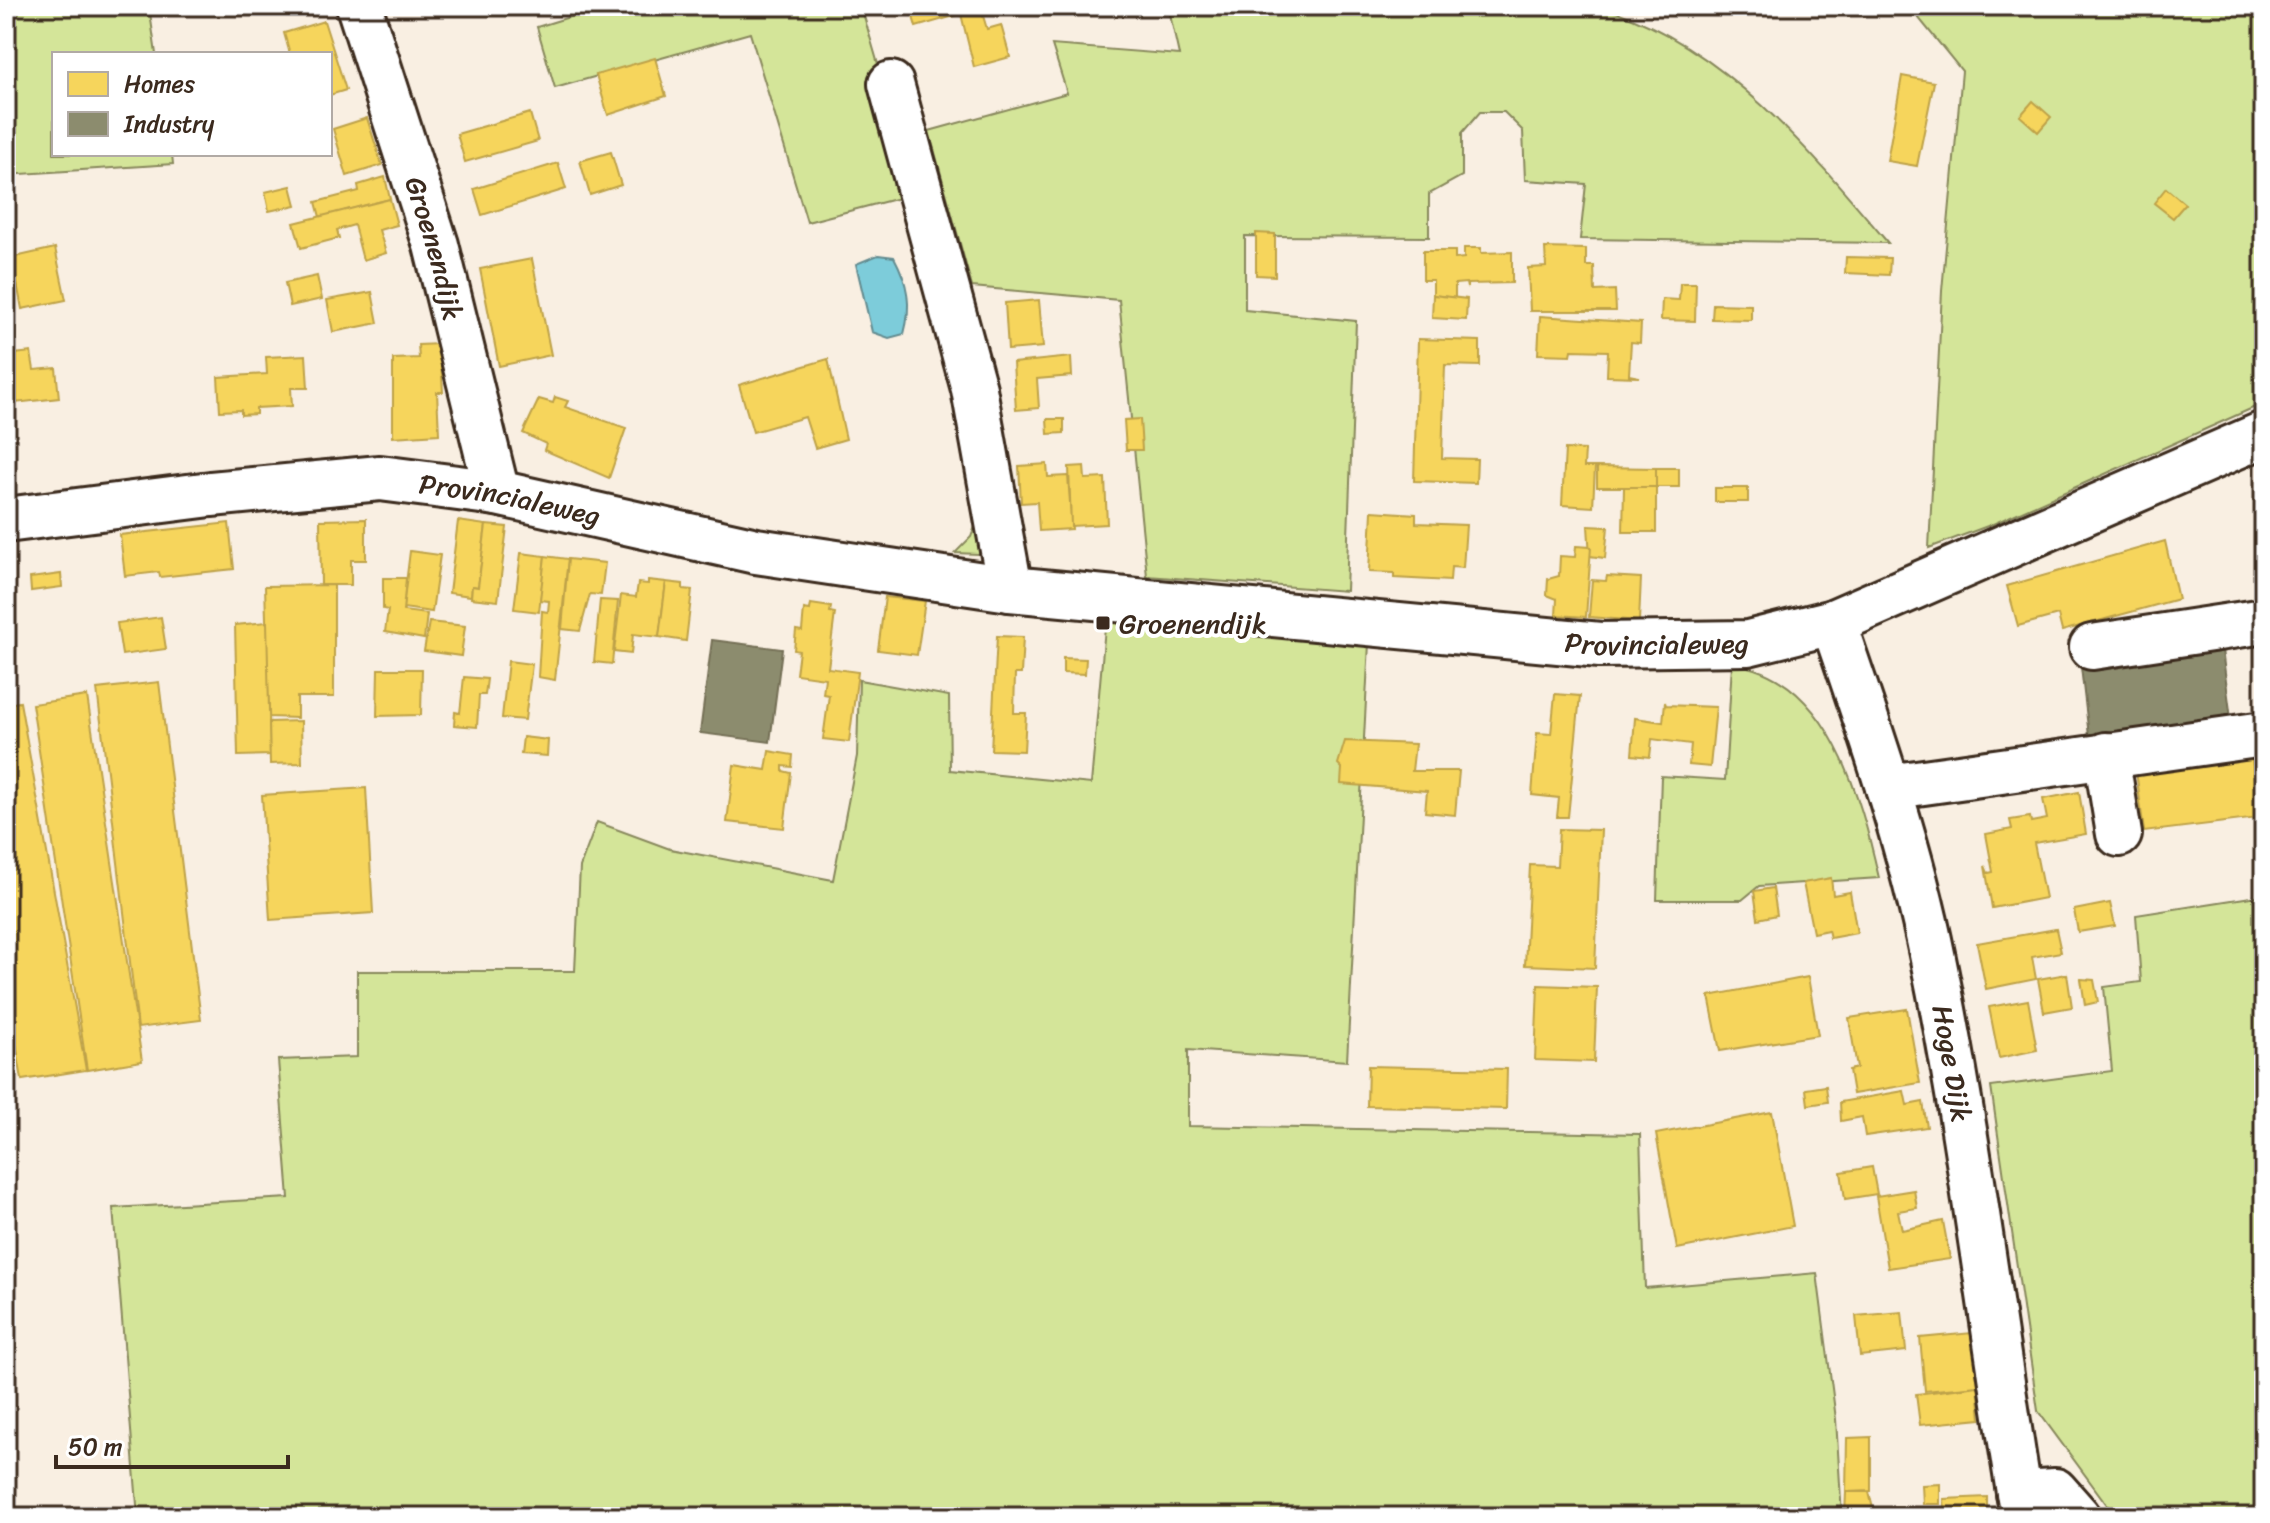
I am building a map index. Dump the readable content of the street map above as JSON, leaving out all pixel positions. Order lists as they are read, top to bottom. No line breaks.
{"streets":{"street":["Groenendijk","Provincialeweg","Hoge Dijk"]},"crossings":[["Groenendijk","Provincialeweg"],["Provincialeweg","Hoge Dijk"]],"places":{"transit":["Groenendijk"]},"legend":["Homes","Industry"],"scale_bar":"50 m"}
